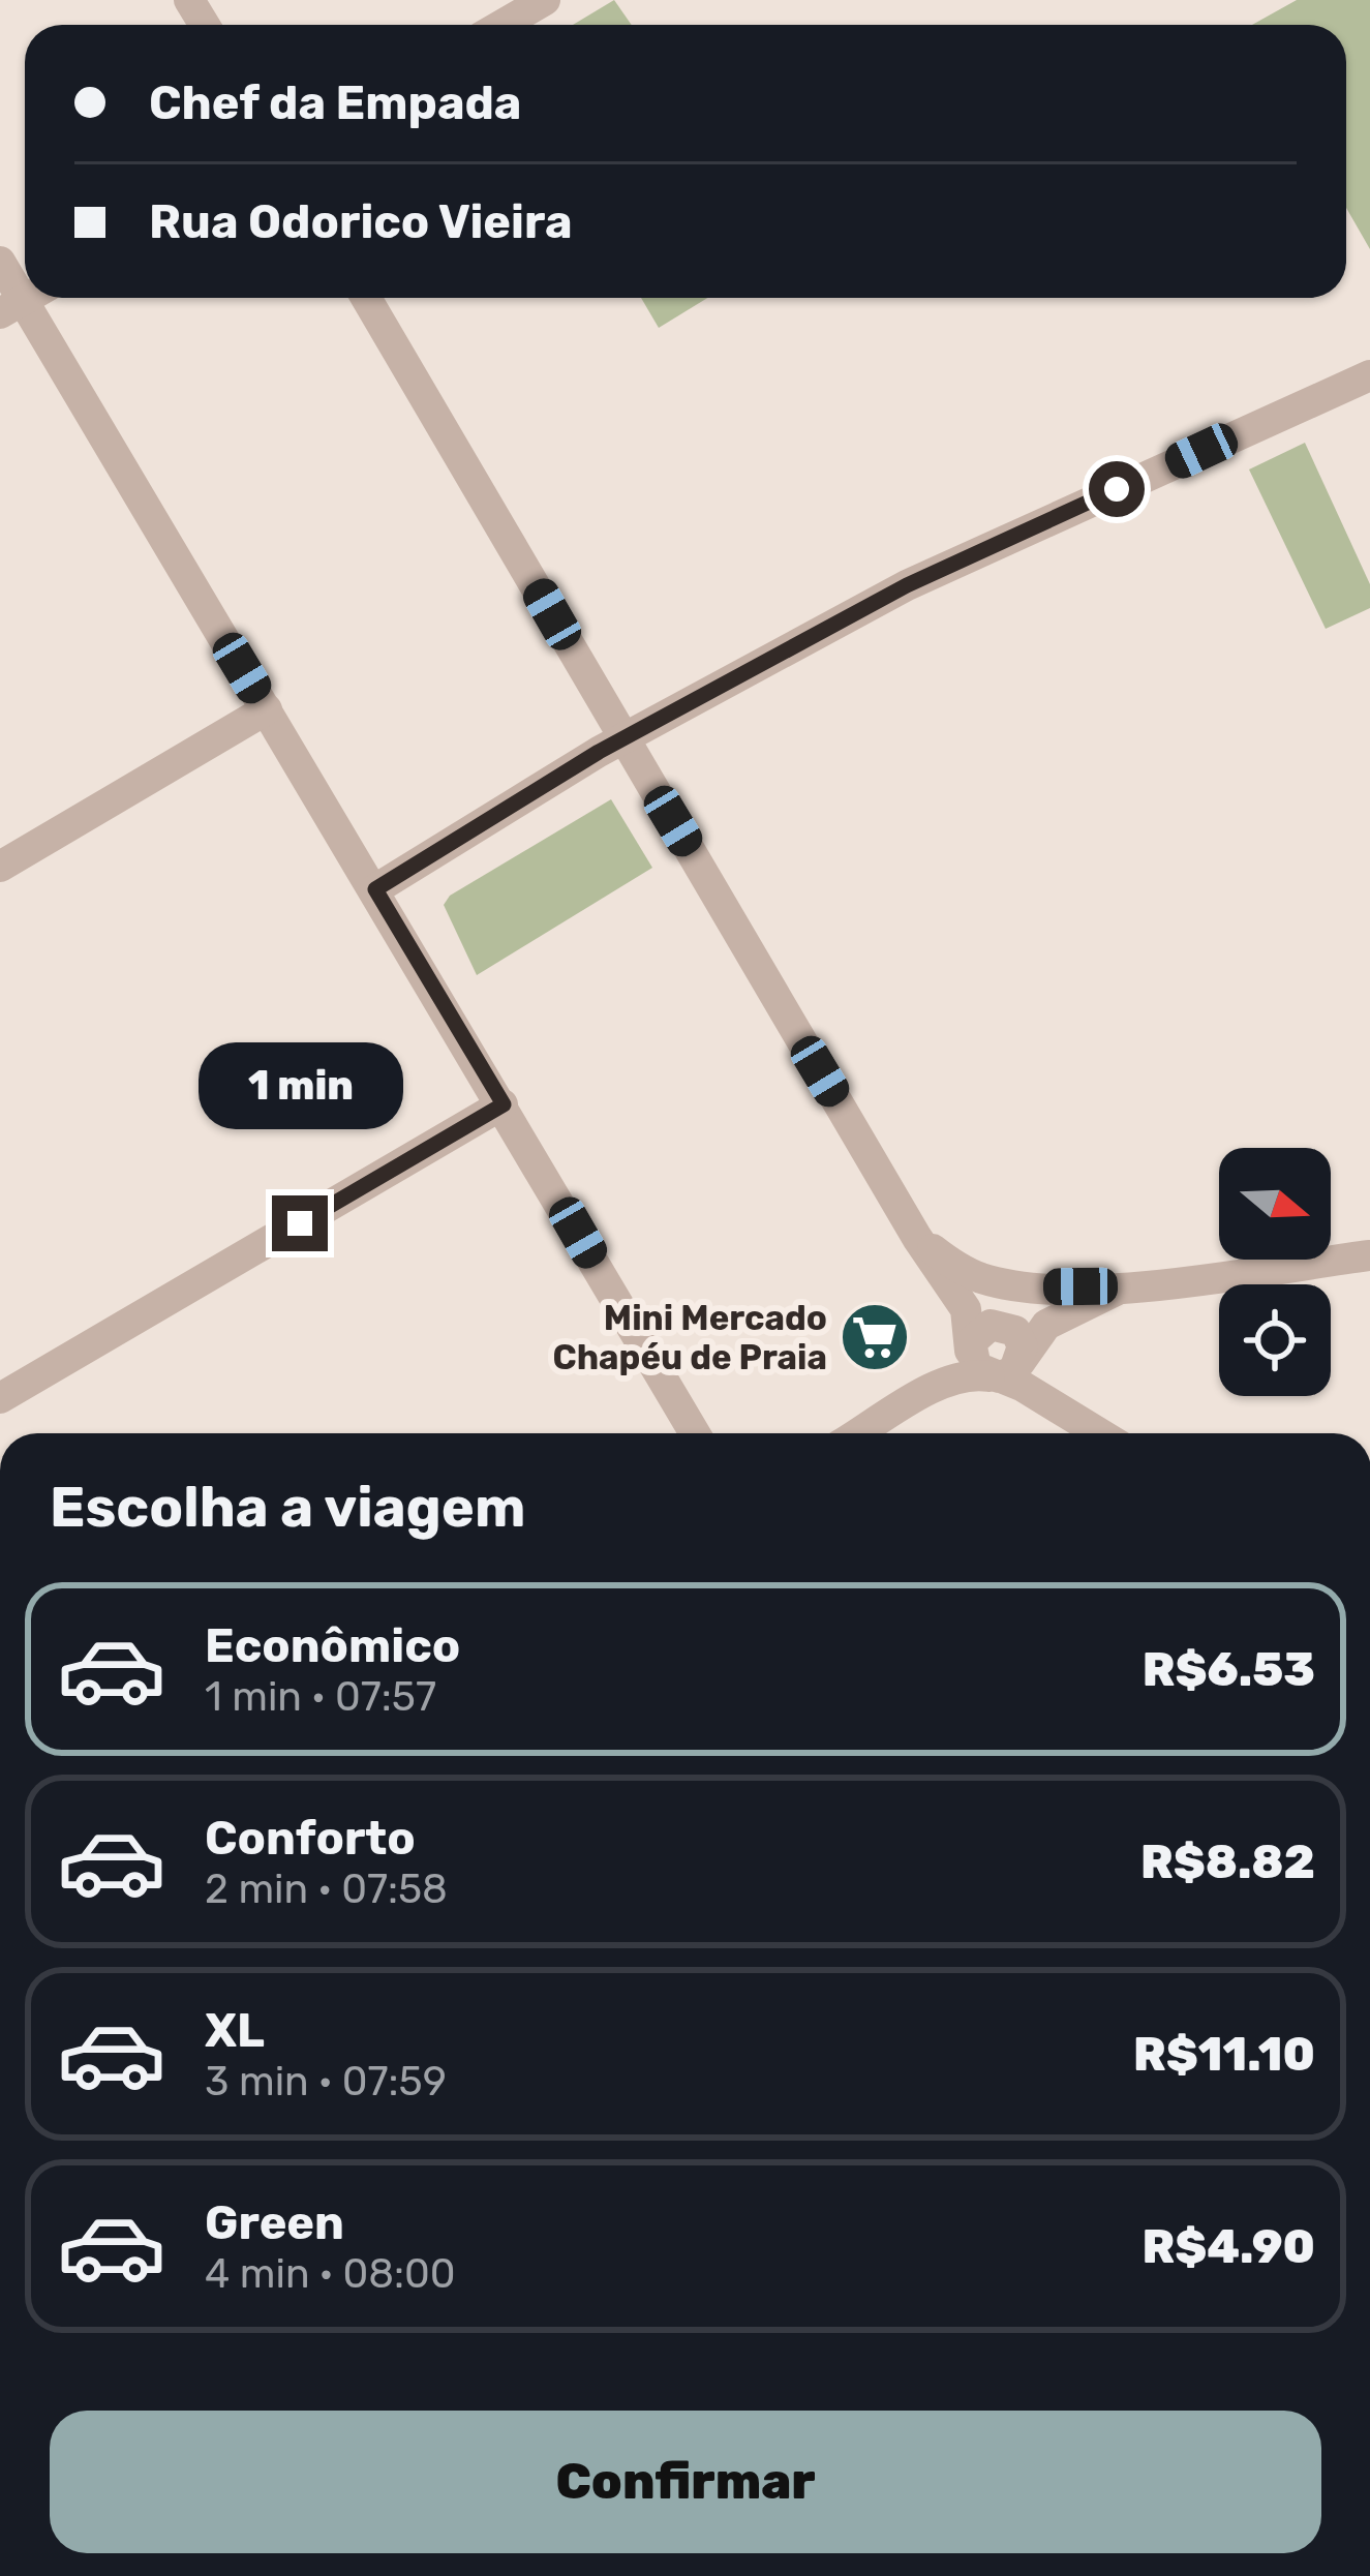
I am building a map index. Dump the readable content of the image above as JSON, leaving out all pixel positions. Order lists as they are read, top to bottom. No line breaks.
{"places":{"supermarket":["Mini Mercado Chapéu de Praia"]},"north":"right","page":{"banner":["Chef da Empada","Rua Odorico Vieira"],"bubble":"1 min","heading":"Escolha a viagem","list":[{"name":"Econômico","note":"1 min · 07:57","value":"R$6.53"},{"name":"Conforto","note":"2 min · 07:58","value":"R$8.82"},{"name":"XL","note":"3 min · 07:59","value":"R$11.10"},{"name":"Green","note":"4 min · 08:00","value":"R$4.90"}],"buttons":"Confirmar"}}
